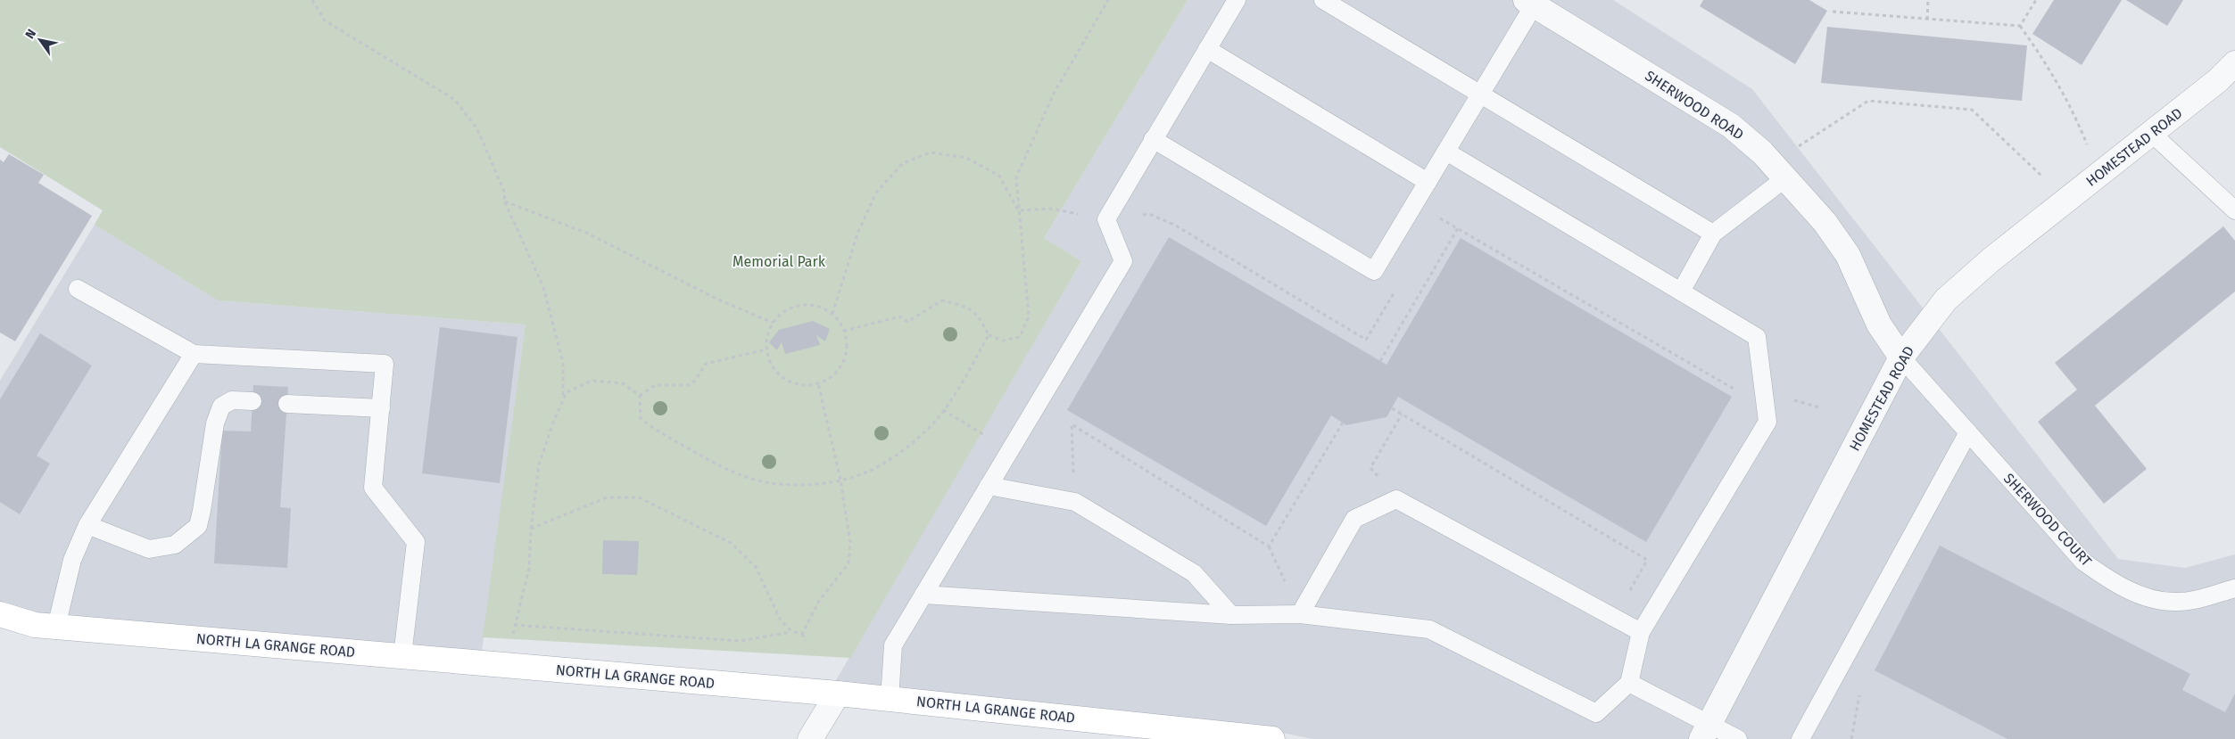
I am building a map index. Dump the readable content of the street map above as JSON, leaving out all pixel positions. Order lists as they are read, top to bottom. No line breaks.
{"streets":{"main road":["NORTH LA GRANGE ROAD"],"street":["SHERWOOD ROAD","HOMESTEAD ROAD"],"lane":["SHERWOOD COURT"]},"crossings":[["SHERWOOD ROAD","HOMESTEAD ROAD"],["SHERWOOD ROAD","SHERWOOD COURT"],["HOMESTEAD ROAD","SHERWOOD COURT"]],"parks":["Memorial Park"],"north":"top left"}
